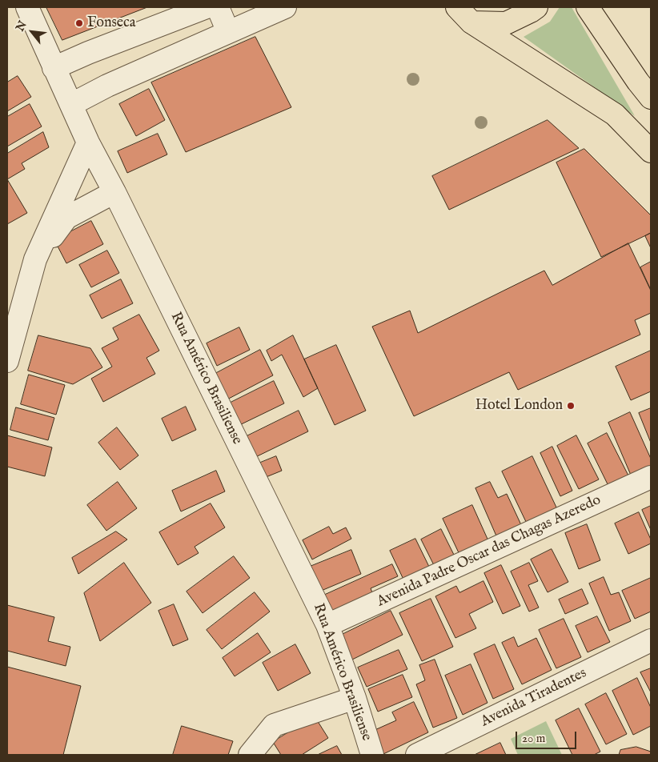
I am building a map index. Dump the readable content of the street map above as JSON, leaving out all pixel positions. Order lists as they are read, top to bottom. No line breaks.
{"streets":{"street":["Rua Américo Brasiliense","Avenida Padre Oscar das Chagas Azeredo","Avenida Tiradentes"]},"crossings":[["Rua Américo Brasiliense","Avenida Padre Oscar das Chagas Azeredo"]],"places":["Fonseca","Hotel London"],"scale_bar":"20 m","north":"top left"}
